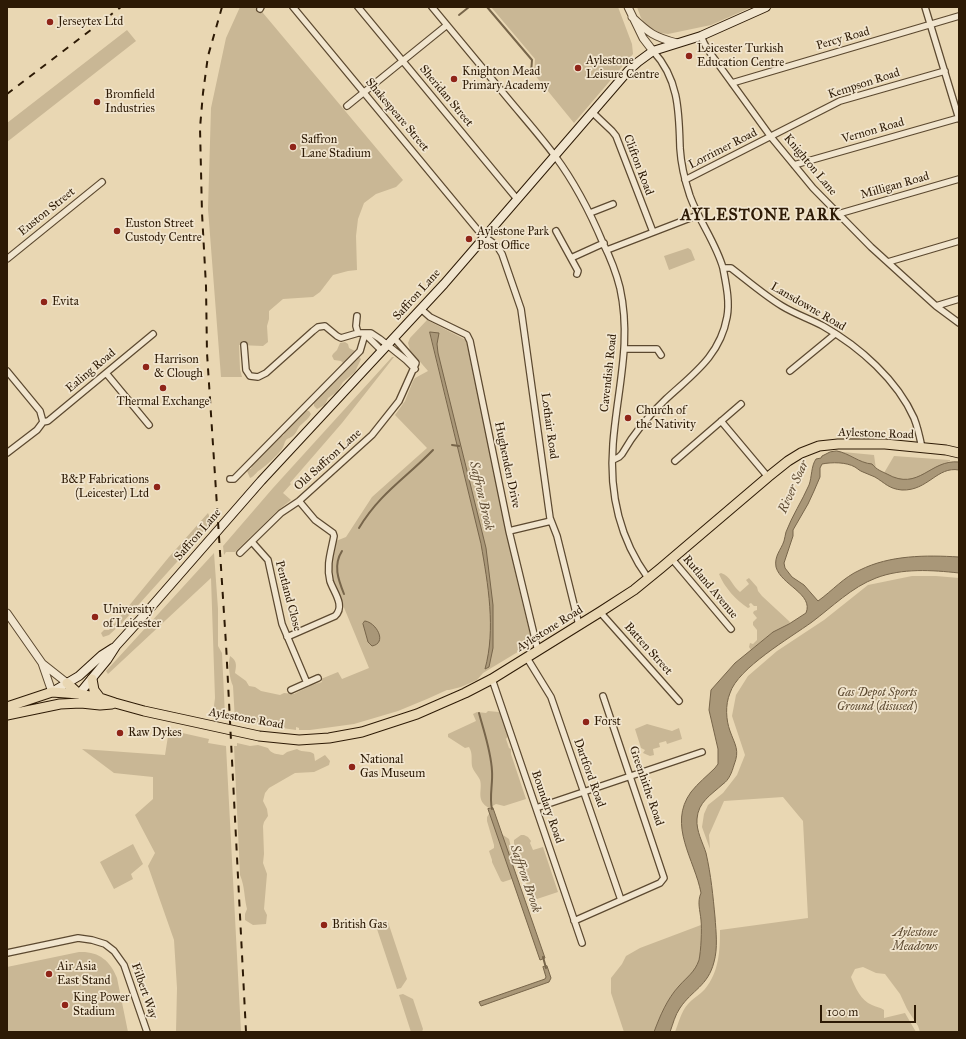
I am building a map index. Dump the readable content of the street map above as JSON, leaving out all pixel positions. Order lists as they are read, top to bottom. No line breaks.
{"streets":{"main road":["Saffron Lane","Aylestone Road"],"street":["Percy Road","Kempson Road","Sheridan Street","Shakespeare Street","Vernon Road","Lorrimer Road","Clifton Road","Knighton Lane","Milligan Road","Euston Street","Lansdowne Road","Ealing Road","Cavendish Road","Lothair Road","Old Saffron Lane","Hughenden Drive","Rutland Avenue","Pentland Close","Batten Street","Dartford Road","Greenhithe Road","Boundary Road","Filbert Way"]},"crossings":[["Percy Road","Knighton Lane"],["Kempson Road","Lorrimer Road"],["Kempson Road","Knighton Lane"],["Sheridan Street","Saffron Lane"],["Shakespeare Street","Saffron Lane"],["Shakespeare Street","Lothair Road"],["Vernon Road","Knighton Lane"],["Lorrimer Road","Knighton Lane"],["Clifton Road","Saffron Lane"],["Knighton Lane","Milligan Road"],["Knighton Lane","Saffron Lane"],["Saffron Lane","Cavendish Road"],["Saffron Lane","Lothair Road"],["Saffron Lane","Aylestone Road"],["Saffron Lane","Hughenden Drive"],["Lansdowne Road","Aylestone Road"],["Cavendish Road","Aylestone Road"],["Lothair Road","Aylestone Road"],["Aylestone Road","Hughenden Drive"],["Aylestone Road","Rutland Avenue"],["Aylestone Road","Batten Street"],["Aylestone Road","Dartford Road"],["Aylestone Road","Boundary Road"],["Old Saffron Lane","Pentland Close"],["Dartford Road","Greenhithe Road"]],"districts":["AYLESTONE PARK"],"water":["River Soar","Saffron Brook"],"parks":["Gas Depot Sports Ground (disused)","Aylestone Meadows"],"places":["Jerseytex Ltd","Leicester Turkish Education Centre","Aylestone Leisure Centre","Knighton Mead Primary Academy","Bromfield Industries","Saffron Lane Stadium","Euston Street Custody Centre","Aylestone Park Post Office","Evita","Harrison & Clough","Thermal Exchange","Church of the Nativity","B&P Fabrications (Leicester) Ltd","University of Leicester","Forst","Raw Dykes","National Gas Museum","British Gas","Air Asia East Stand","King Power Stadium"],"scale_bar":"100 m"}
